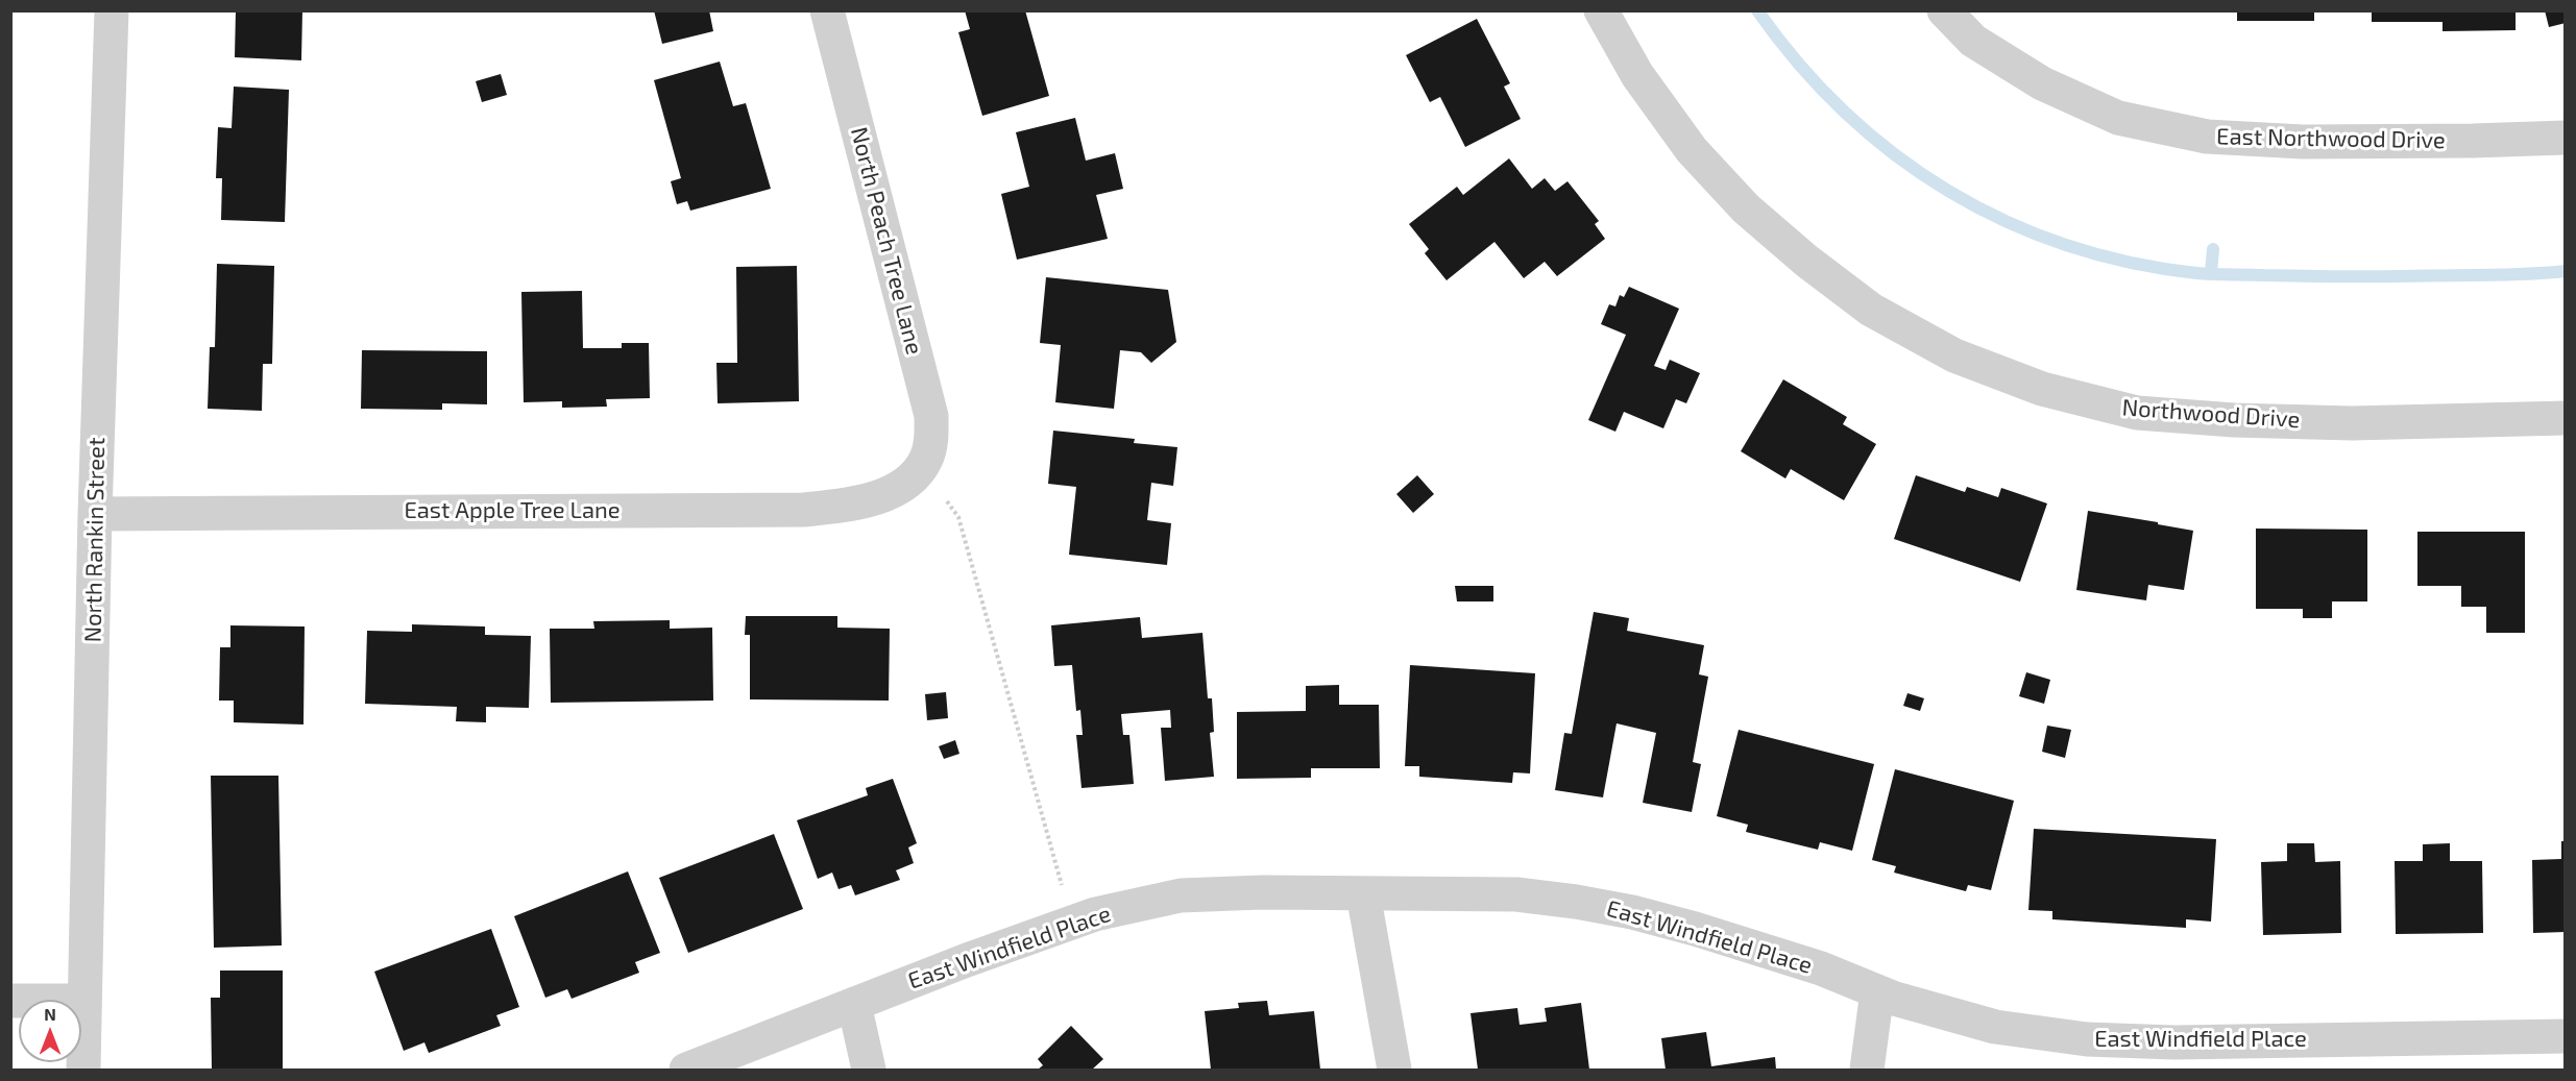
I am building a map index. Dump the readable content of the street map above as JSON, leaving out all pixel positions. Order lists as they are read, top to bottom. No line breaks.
{"streets":{"street":["East Northwood Drive","North Peach Tree Lane","Northwood Drive","East Apple Tree Lane","North Rankin Street","East Windfield Place"]},"crossings":[["North Peach Tree Lane","East Apple Tree Lane"],["East Apple Tree Lane","North Rankin Street"]],"north":"top"}
